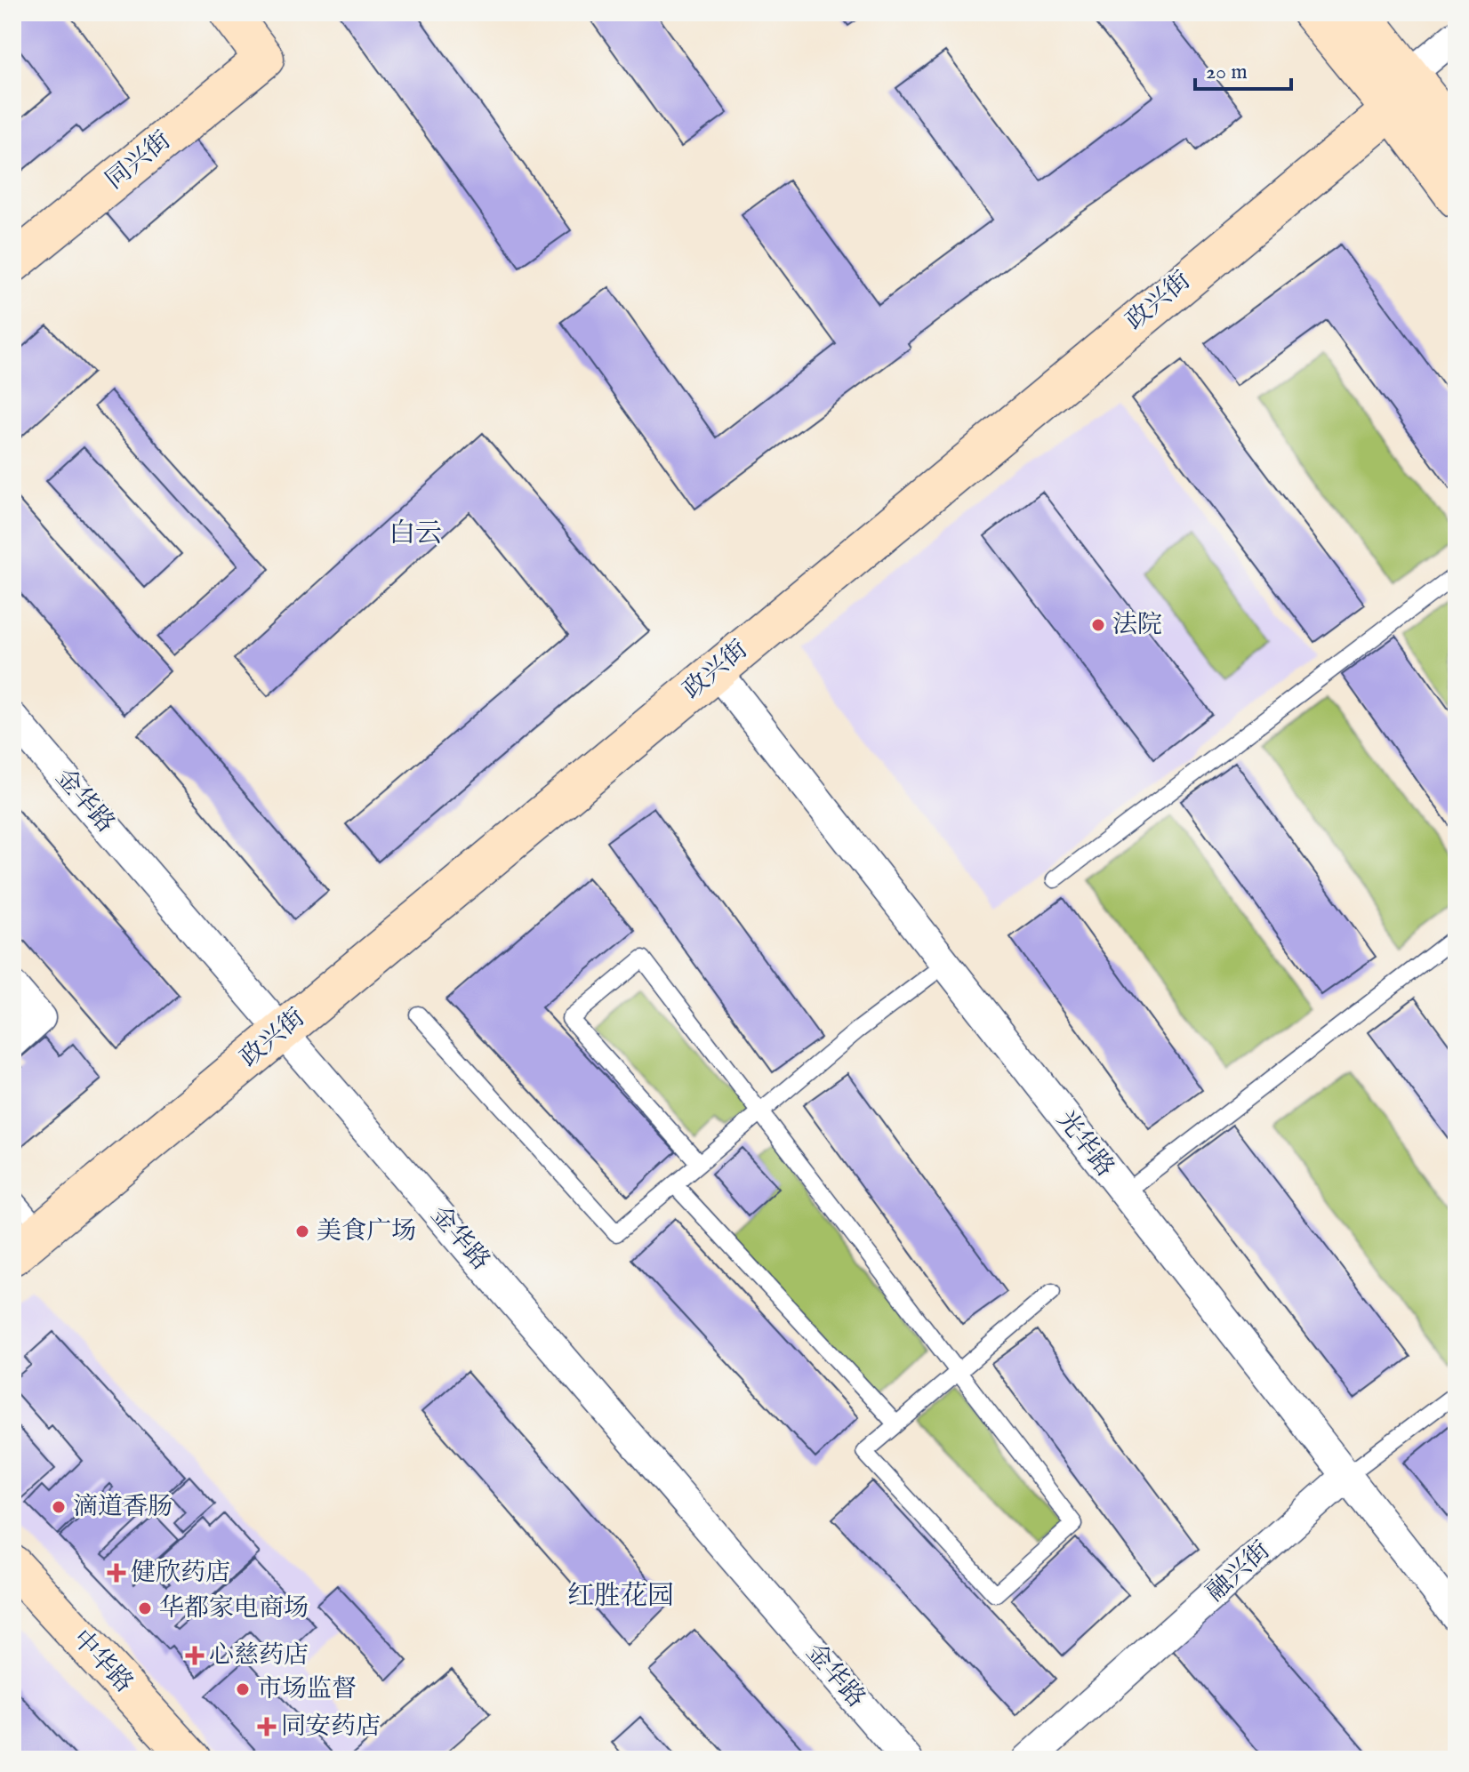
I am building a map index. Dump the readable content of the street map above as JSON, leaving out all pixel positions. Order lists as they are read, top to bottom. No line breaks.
{"streets":{"street":["同兴街","政兴街","金华路","光华路","融兴街","中华路"]},"crossings":[["政兴街","金华路"],["政兴街","光华路"],["光华路","融兴街"]],"districts":["白云","红胜花园"],"places":{"other":["法院","美食广场","滴道香肠","华都家电商场","市场监督"],"health":["健欣药店","心慈药店","同安药店"]},"scale_bar":"20 m"}
